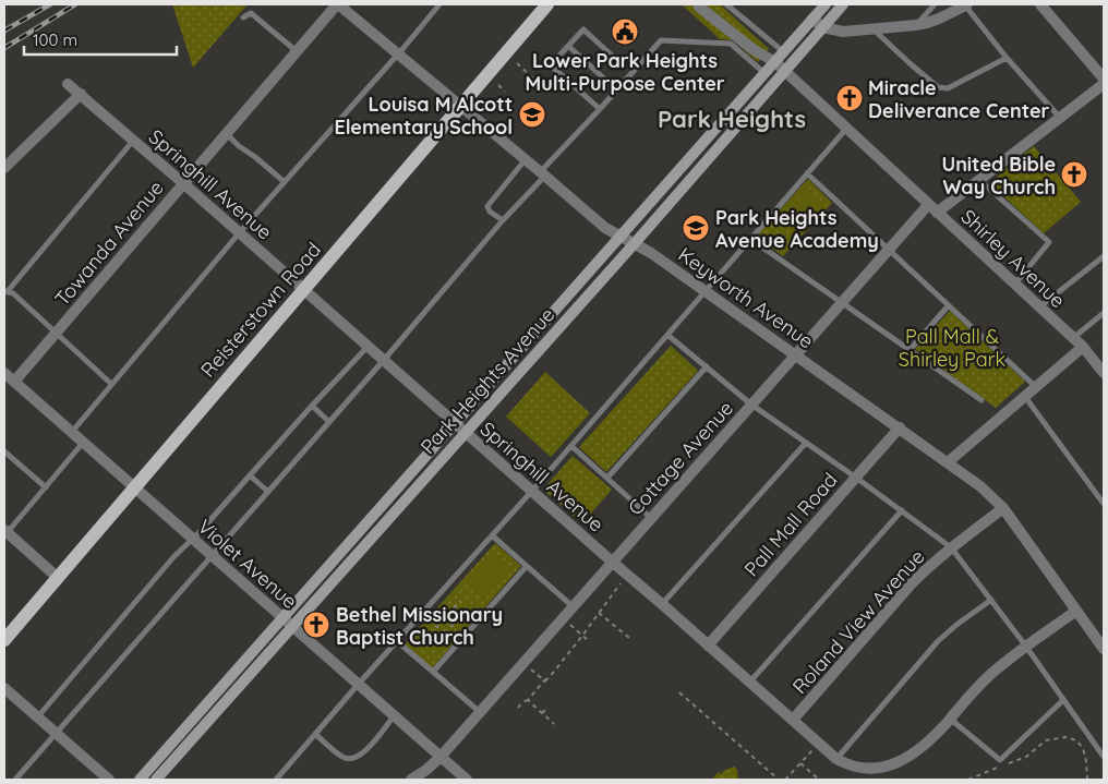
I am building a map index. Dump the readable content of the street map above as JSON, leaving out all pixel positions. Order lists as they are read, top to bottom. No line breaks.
{"streets":{"main road":["Reisterstown Road","Park Heights Avenue"],"street":["Springhill Avenue","Towanda Avenue","Shirley Avenue","Keyworth Avenue","Cottage Avenue","Pall Mall Road","Violet Avenue","Roland View Avenue"]},"crossings":[["Springhill Avenue","Towanda Avenue"],["Springhill Avenue","Reisterstown Road"],["Springhill Avenue","Park Heights Avenue"],["Springhill Avenue","Cottage Avenue"],["Springhill Avenue","Pall Mall Road"],["Springhill Avenue","Roland View Avenue"],["Towanda Avenue","Keyworth Avenue"],["Towanda Avenue","Violet Avenue"],["Shirley Avenue","Park Heights Avenue"],["Shirley Avenue","Cottage Avenue"],["Keyworth Avenue","Reisterstown Road"],["Keyworth Avenue","Park Heights Avenue"],["Keyworth Avenue","Cottage Avenue"],["Keyworth Avenue","Pall Mall Road"],["Keyworth Avenue","Roland View Avenue"],["Reisterstown Road","Violet Avenue"],["Park Heights Avenue","Violet Avenue"],["Cottage Avenue","Violet Avenue"]],"districts":["Park Heights"],"parks":["Pall Mall & Shirley Park"],"places":{"public building":["Lower Park Heights Multi-Purpose Center"],"church":["Miracle Deliverance Center","United Bible Way Church","Bethel Missionary Baptist Church"],"school or university":["Louisa M Alcott Elementary School","Park Heights Avenue Academy"]},"scale_bar":"100 m"}
